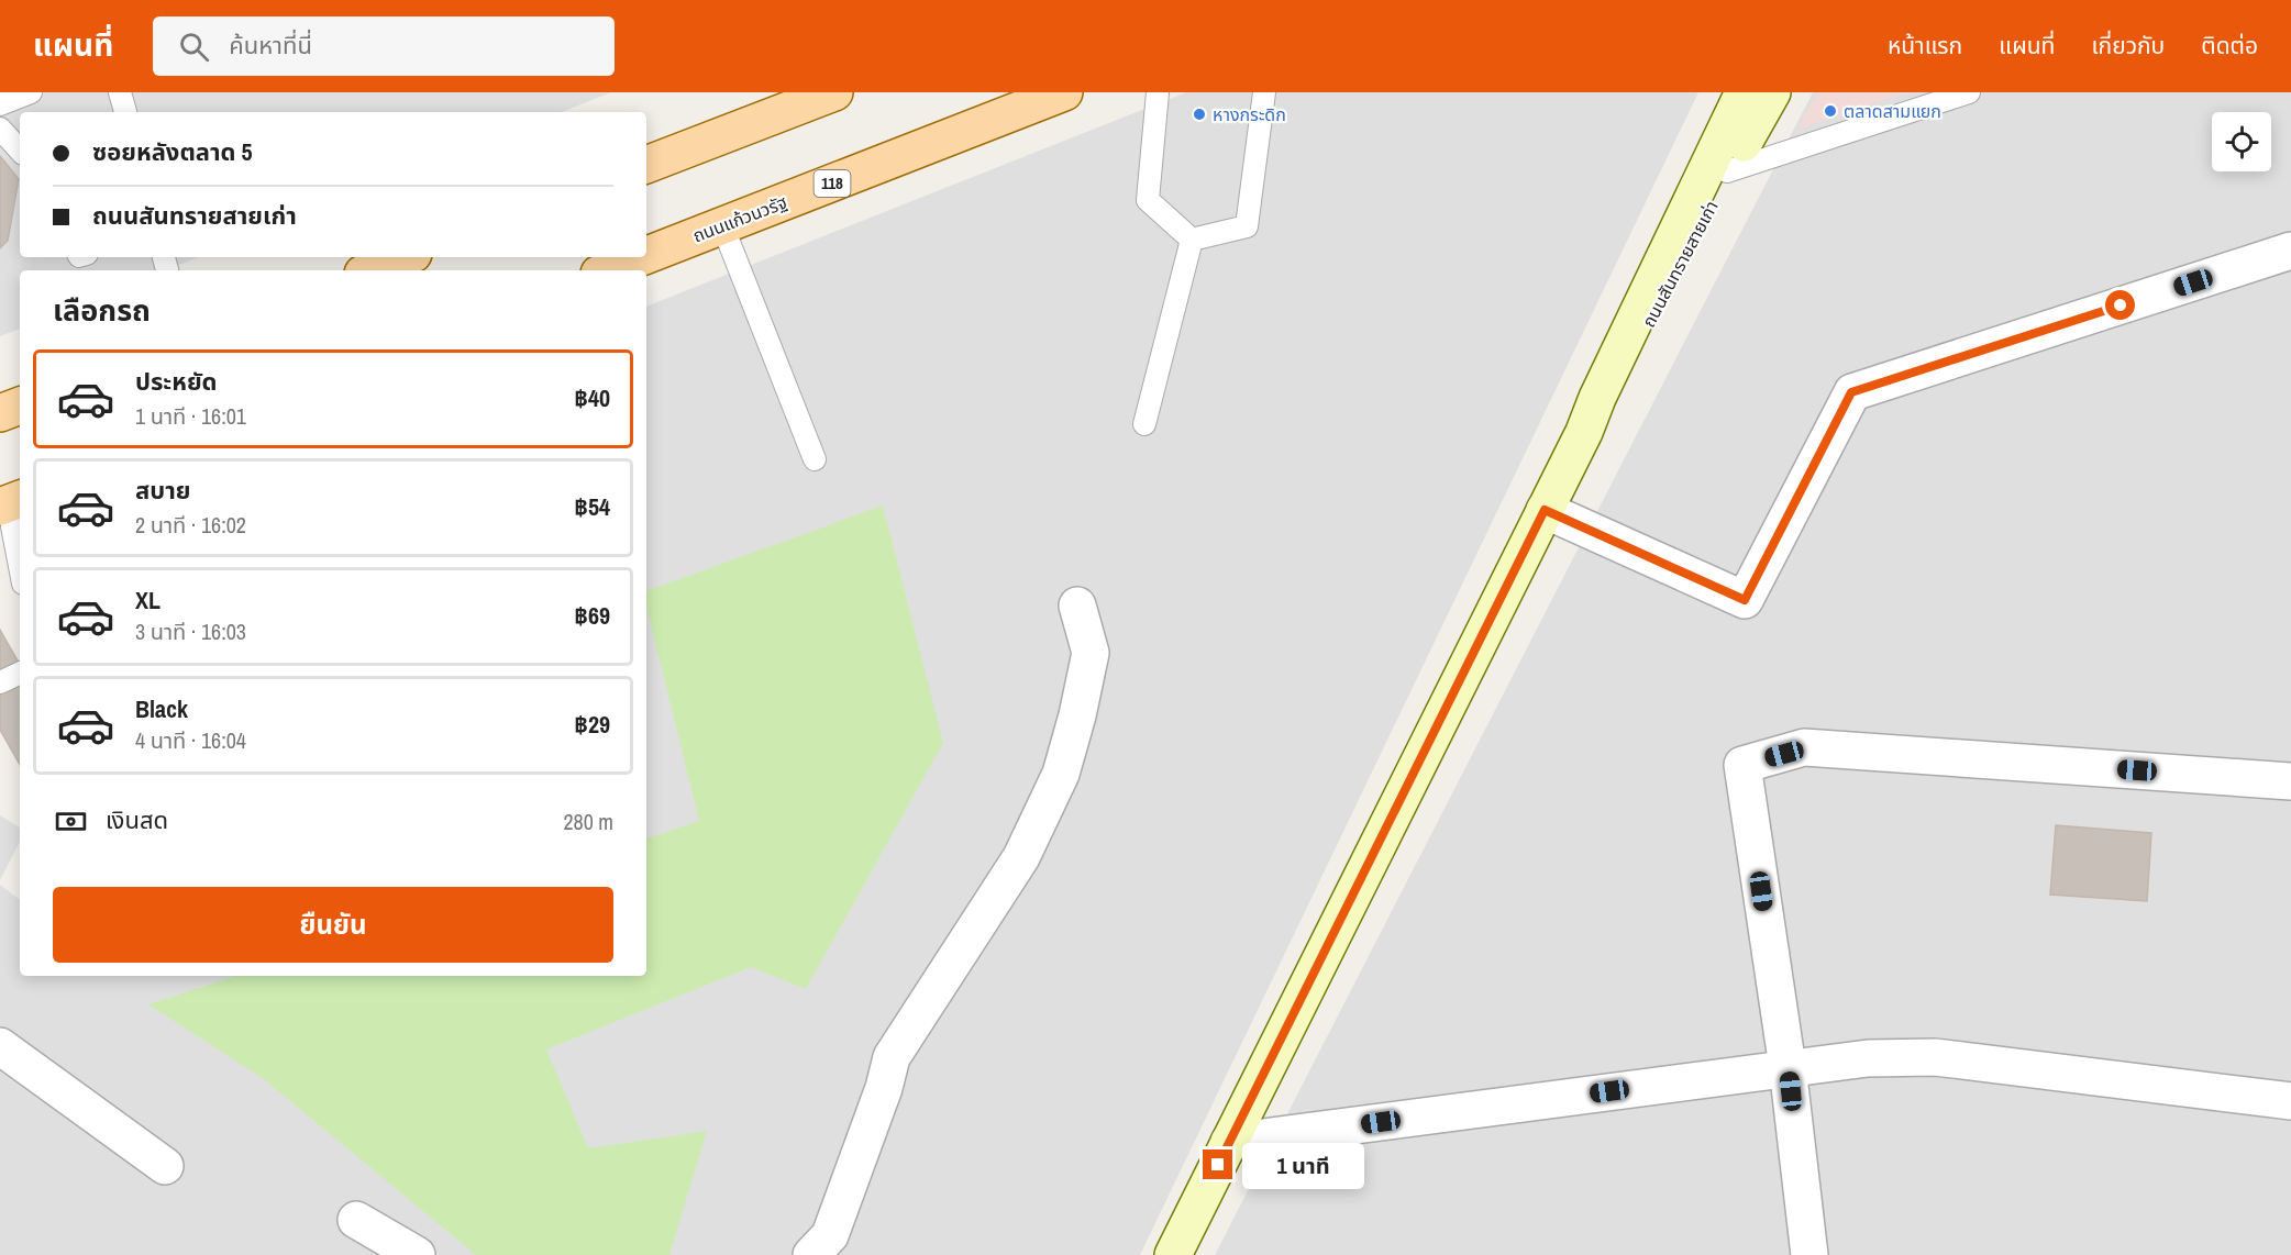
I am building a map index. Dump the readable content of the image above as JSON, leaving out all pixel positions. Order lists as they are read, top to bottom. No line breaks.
{"streets":{"main road":["118","ถนนแก้วนวรัฐ","ถนนสันทรายสายเก่า"]},"places":["ตลาดสามแยก","หางกระดิก"],"page":{"header":"แผนที่","search":"ค้นหาที่นี่","nav":["หน้าแรก","แผนที่","เกี่ยวกับ","ติดต่อ"],"banner":["ซอยหลังตลาด 5","ถนนสันทรายสายเก่า"],"heading":"เลือกรถ","list":[{"name":"ประหยัด","note":"1 นาที · 16:01","value":"฿40"},{"name":"สบาย","note":"2 นาที · 16:02","value":"฿54"},{"name":"XL","note":"3 นาที · 16:03","value":"฿69"},{"name":"Black","note":"4 นาที · 16:04","value":"฿29"}],"pay":["เงินสด","280 m"],"buttons":"ยืนยัน","bubble":"1 นาที"}}
